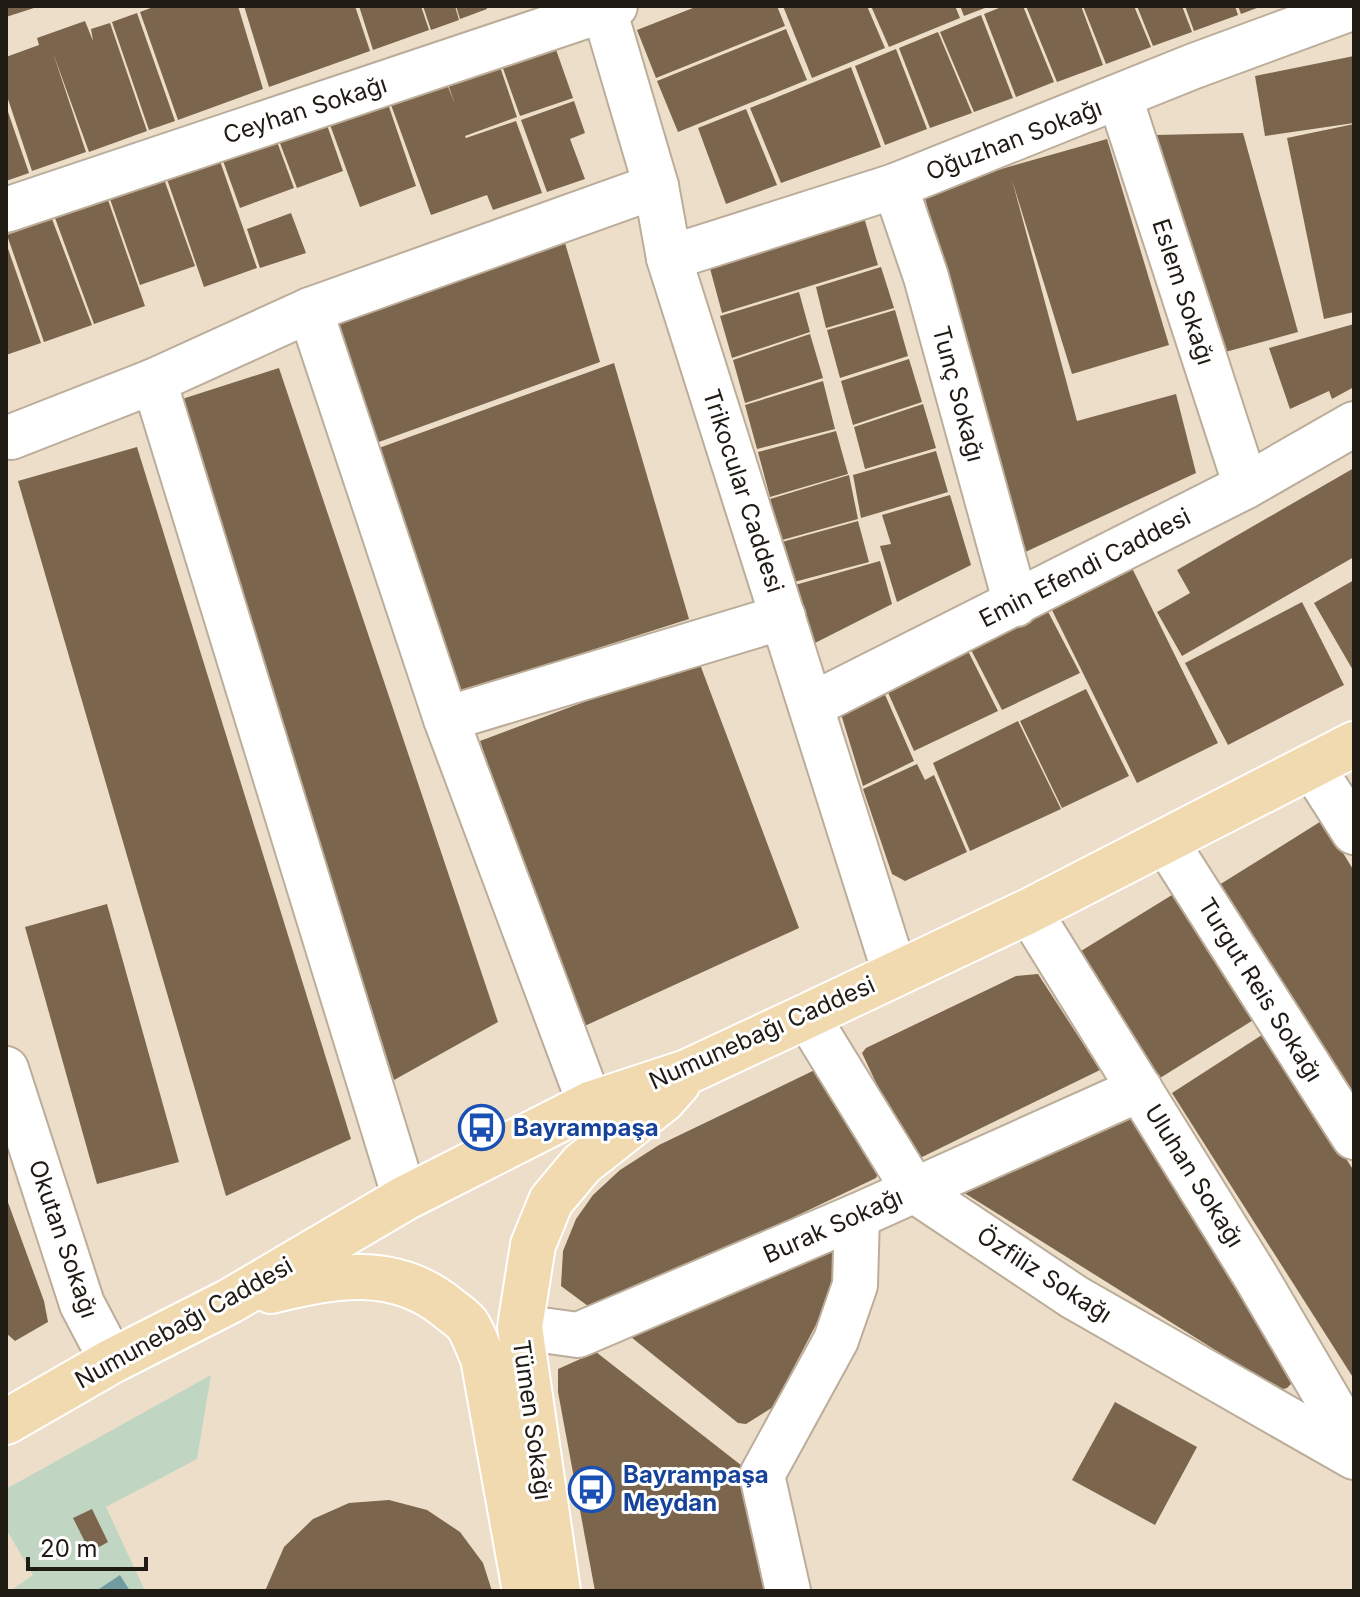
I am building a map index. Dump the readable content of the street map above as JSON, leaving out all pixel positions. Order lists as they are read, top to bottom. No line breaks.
{"streets":{"main road":["Numunebağı Caddesi","Tümen Sokağı"],"street":["Ceyhan Sokağı","Oğuzhan Sokağı","Eslem Sokağı","Tunç Sokağı","Trikocular Caddesi","Emin Efendi Caddesi","Turgut Reis Sokağı","Uluhan Sokağı","Burak Sokağı","Okutan Sokağı","Özfiliz Sokağı"]},"crossings":[["Ceyhan Sokağı","Trikocular Caddesi"],["Oğuzhan Sokağı","Eslem Sokağı"],["Oğuzhan Sokağı","Tunç Sokağı"],["Oğuzhan Sokağı","Trikocular Caddesi"],["Eslem Sokağı","Emin Efendi Caddesi"],["Tunç Sokağı","Emin Efendi Caddesi"],["Trikocular Caddesi","Emin Efendi Caddesi"],["Trikocular Caddesi","Numunebağı Caddesi"],["Turgut Reis Sokağı","Numunebağı Caddesi"],["Numunebağı Caddesi","Uluhan Sokağı"],["Numunebağı Caddesi","Okutan Sokağı"],["Numunebağı Caddesi","Özfiliz Sokağı"],["Numunebağı Caddesi","Tümen Sokağı"],["Uluhan Sokağı","Burak Sokağı"],["Burak Sokağı","Özfiliz Sokağı"],["Burak Sokağı","Tümen Sokağı"]],"places":{"bus stop":["Bayrampaşa","Bayrampaşa Meydan"]},"scale_bar":"20 m"}
